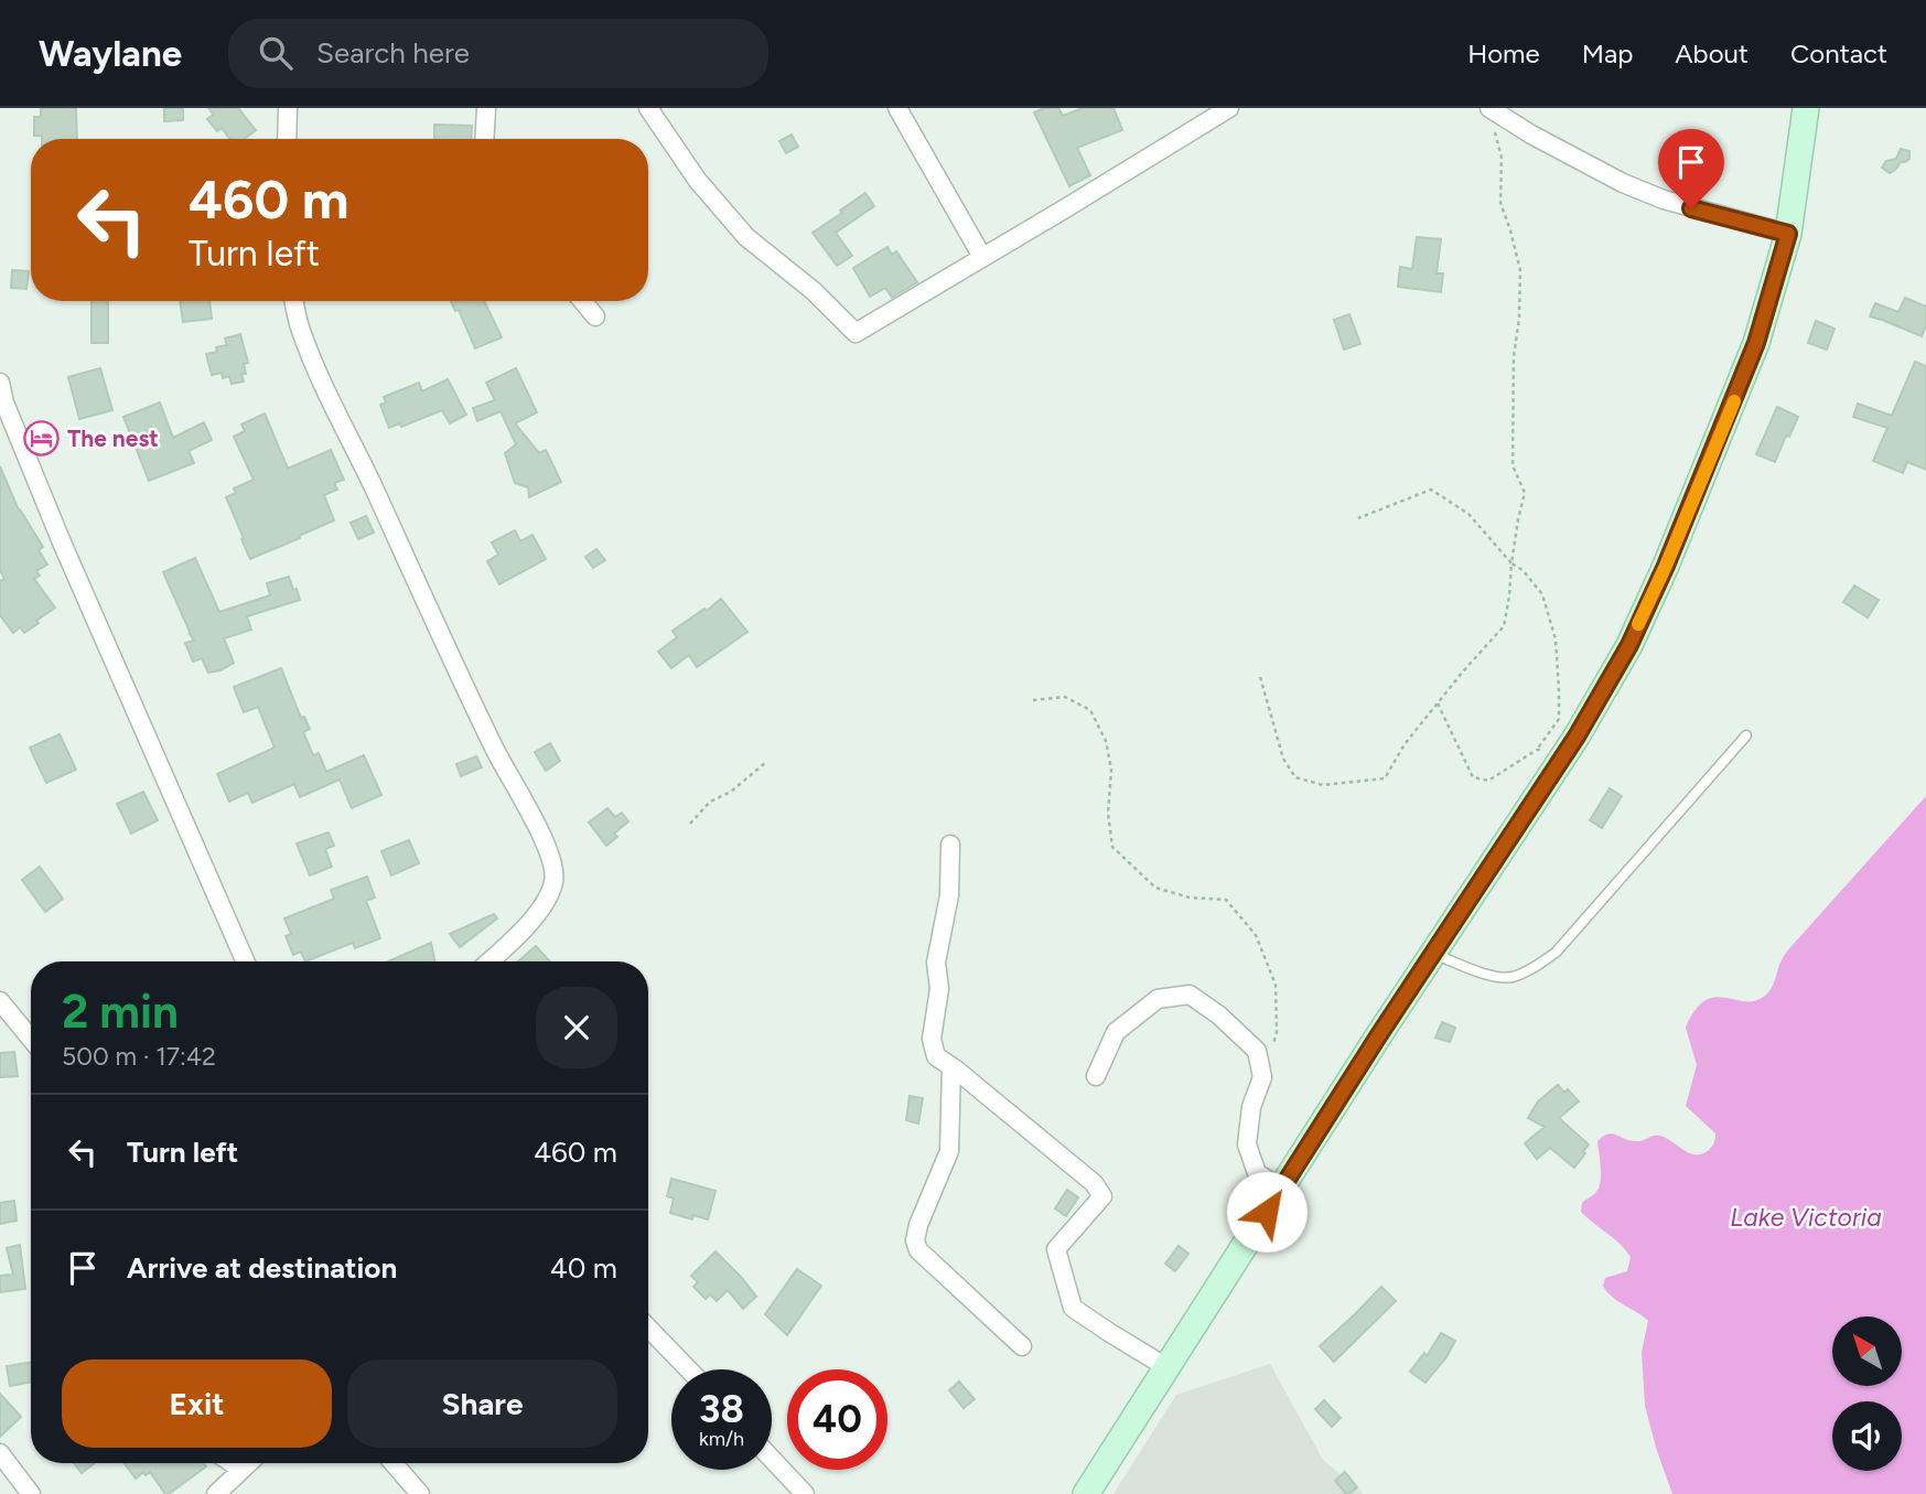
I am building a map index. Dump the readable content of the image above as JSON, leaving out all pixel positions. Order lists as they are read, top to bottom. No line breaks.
{"water":["Lake Victoria"],"places":{"hotel":["The nest"]},"north":"top left","page":{"header":"Waylane","search":"Search here","nav":["Home","Map","About","Contact"],"turn":["460 m","Turn left"],"heading":["2 min","500 m · 17:42"],"list":[{"name":"Turn left","value":"460 m"},{"name":"Arrive at destination","value":"40 m"}],"buttons":["Exit","Share"],"speed":"38 km/h","limit":"40"}}
